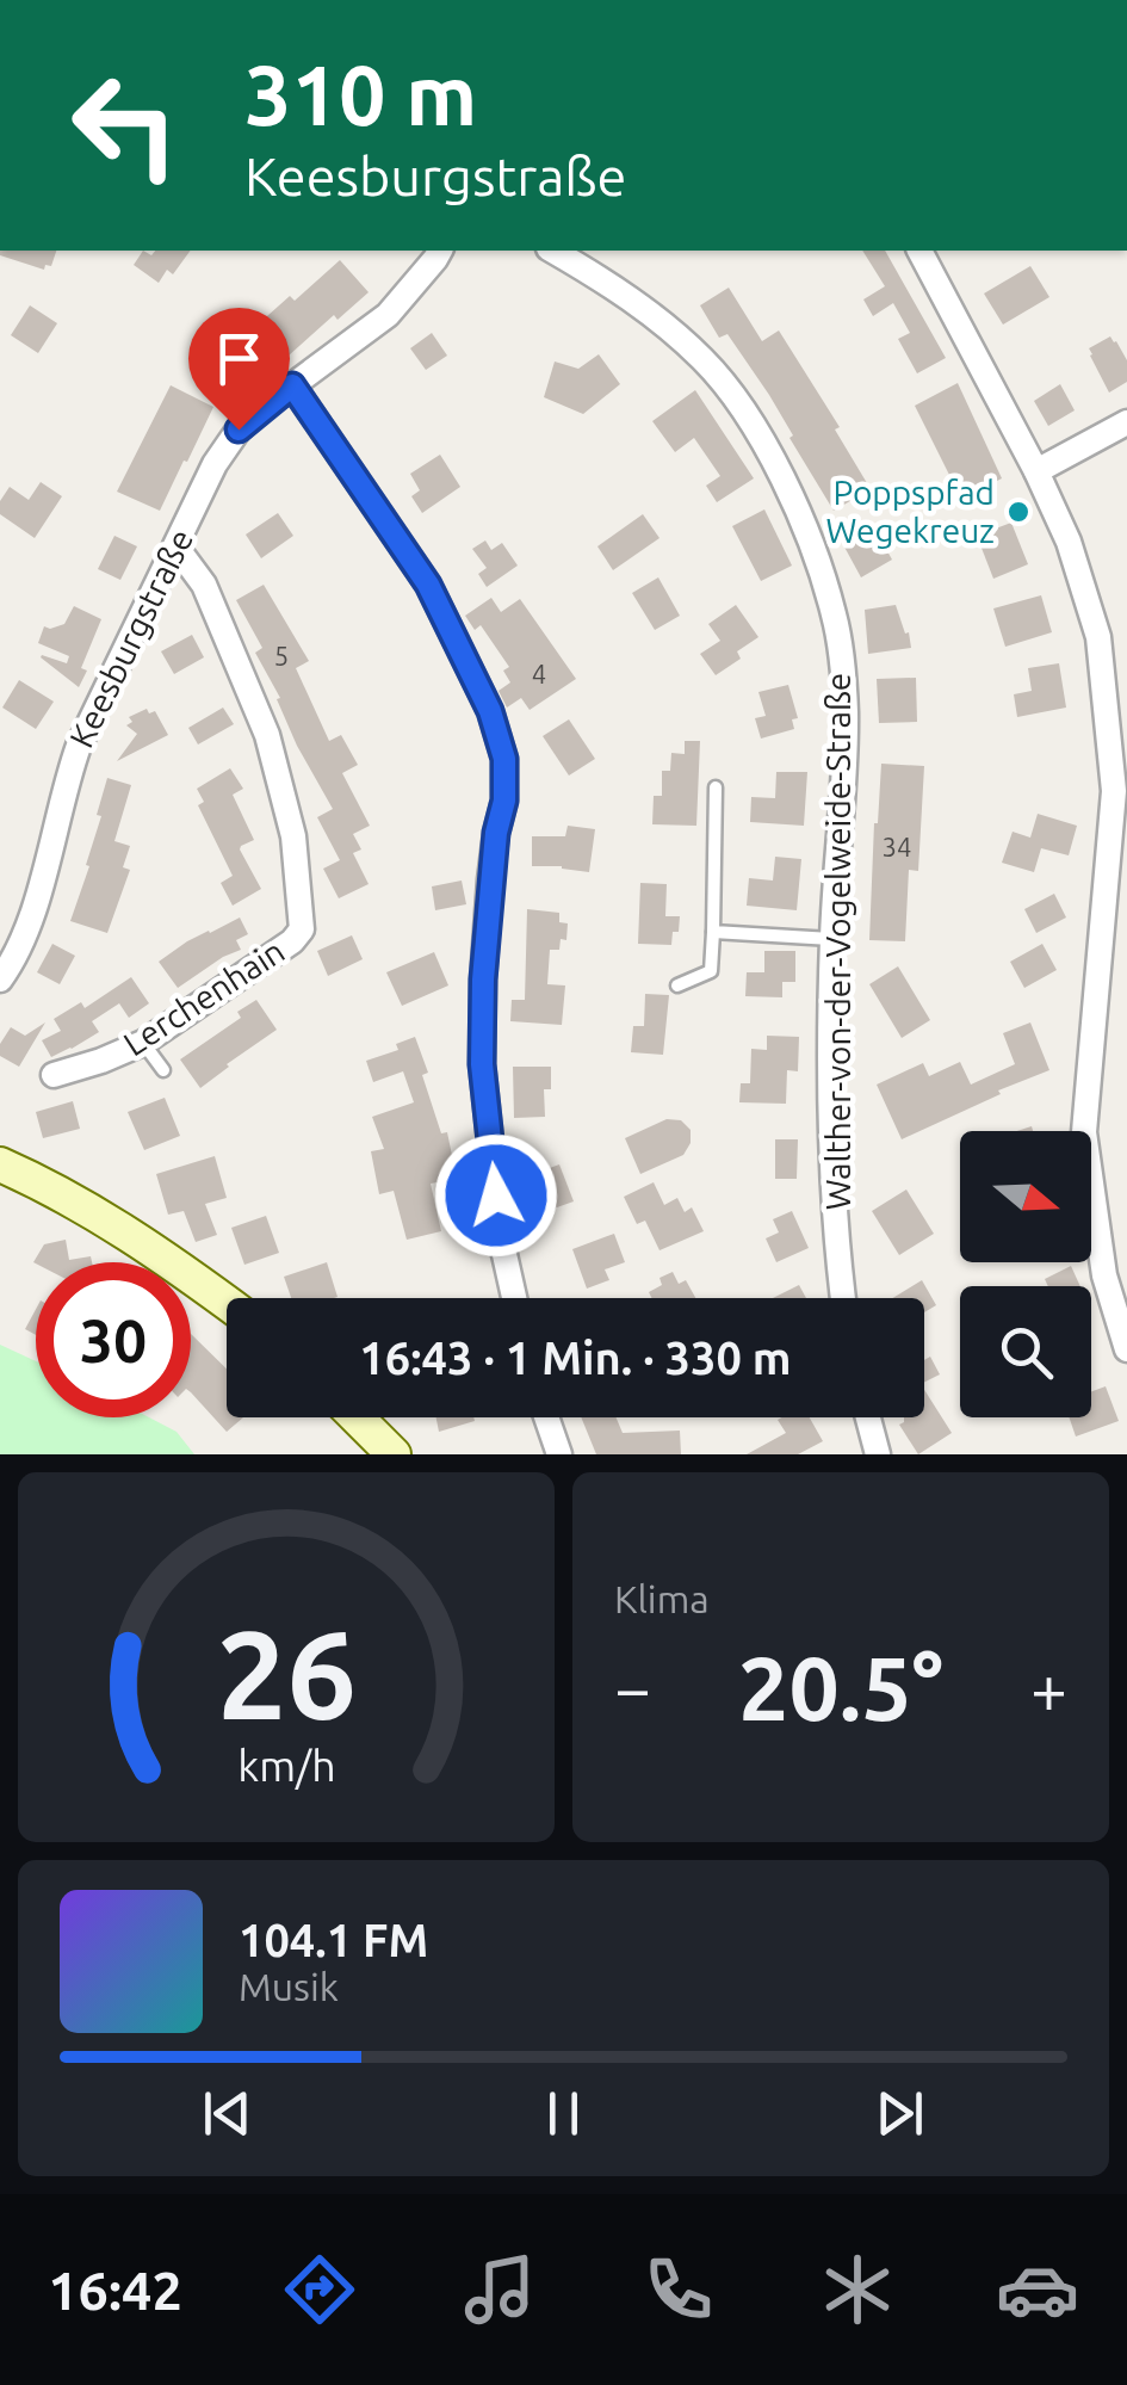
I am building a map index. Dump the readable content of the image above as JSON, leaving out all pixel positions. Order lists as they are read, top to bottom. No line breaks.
{"streets":{"street":["Keesburgstraße","Walther-von-der-Vogelweide-Straße","Lerchenhain"]},"crossings":[["Keesburgstraße","Lerchenhain"]],"places":["Poppspfad Wegekreuz"],"house_numbers":["5","4","34"],"north":"right","page":{"turn":["310 m","Keesburgstraße"],"limit":"30","trip":"16:43 · 1 Min. · 330 m","tile":"Klima","heat":["−","20.5°","+"],"song":["104.1 FM","Musik"],"tabs":"16:42","gauge":["26","km/h"]}}
